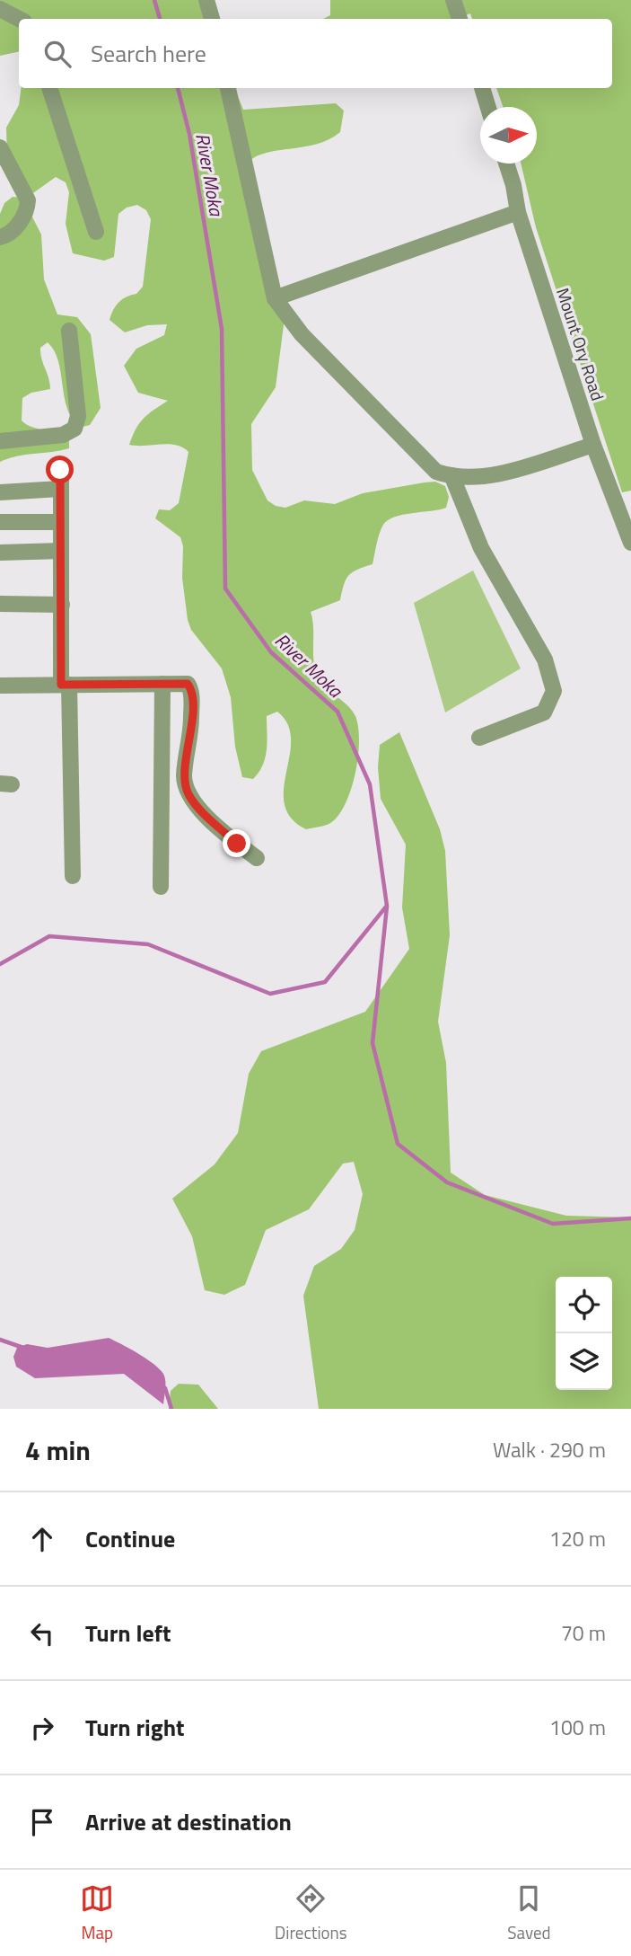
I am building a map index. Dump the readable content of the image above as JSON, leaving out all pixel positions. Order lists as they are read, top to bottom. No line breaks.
{"streets":{"street":["Mount Ory Road"]},"water":["River Moka"],"north":"right","page":{"search":"Search here","heading":["4 min","Walk · 290 m"],"list":[["Continue","120 m"],["Turn left","70 m"],["Turn right","100 m"],"Arrive at destination"],"nav":["Map","Directions","Saved"]}}
